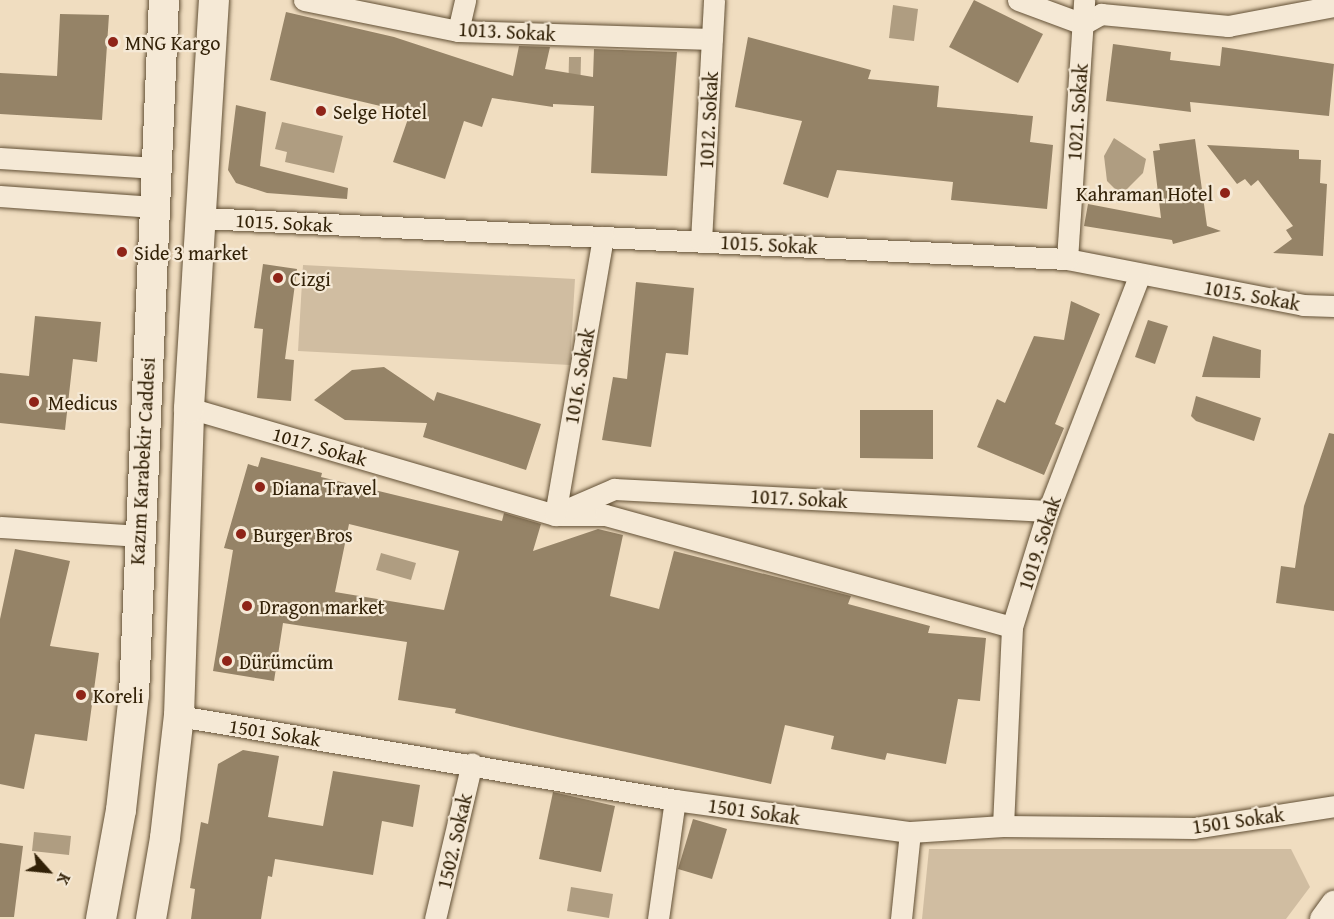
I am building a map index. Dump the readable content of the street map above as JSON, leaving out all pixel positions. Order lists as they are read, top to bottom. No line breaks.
{"streets":{"main road":["Kazım Karabekir Caddesi"],"street":["1013. Sokak","1021. Sokak","1012. Sokak","1015. Sokak","1016. Sokak","1017. Sokak","1019. Sokak","1501 Sokak","1502. Sokak"]},"crossings":[["1013. Sokak","1012. Sokak"],["1021. Sokak","1015. Sokak"],["1012. Sokak","1015. Sokak"],["1015. Sokak","1016. Sokak"],["1015. Sokak","1019. Sokak"],["1016. Sokak","1017. Sokak"],["1017. Sokak","1019. Sokak"],["1019. Sokak","1501 Sokak"],["1501 Sokak","1502. Sokak"]],"places":["MNG Kargo","Selge Hotel","Kahraman Hotel","Side 3 market","Cizgi","Medicus","Diana Travel","Burger Bros","Dragon market","Dürümcüm","Koreli"],"north":"bottom right"}
